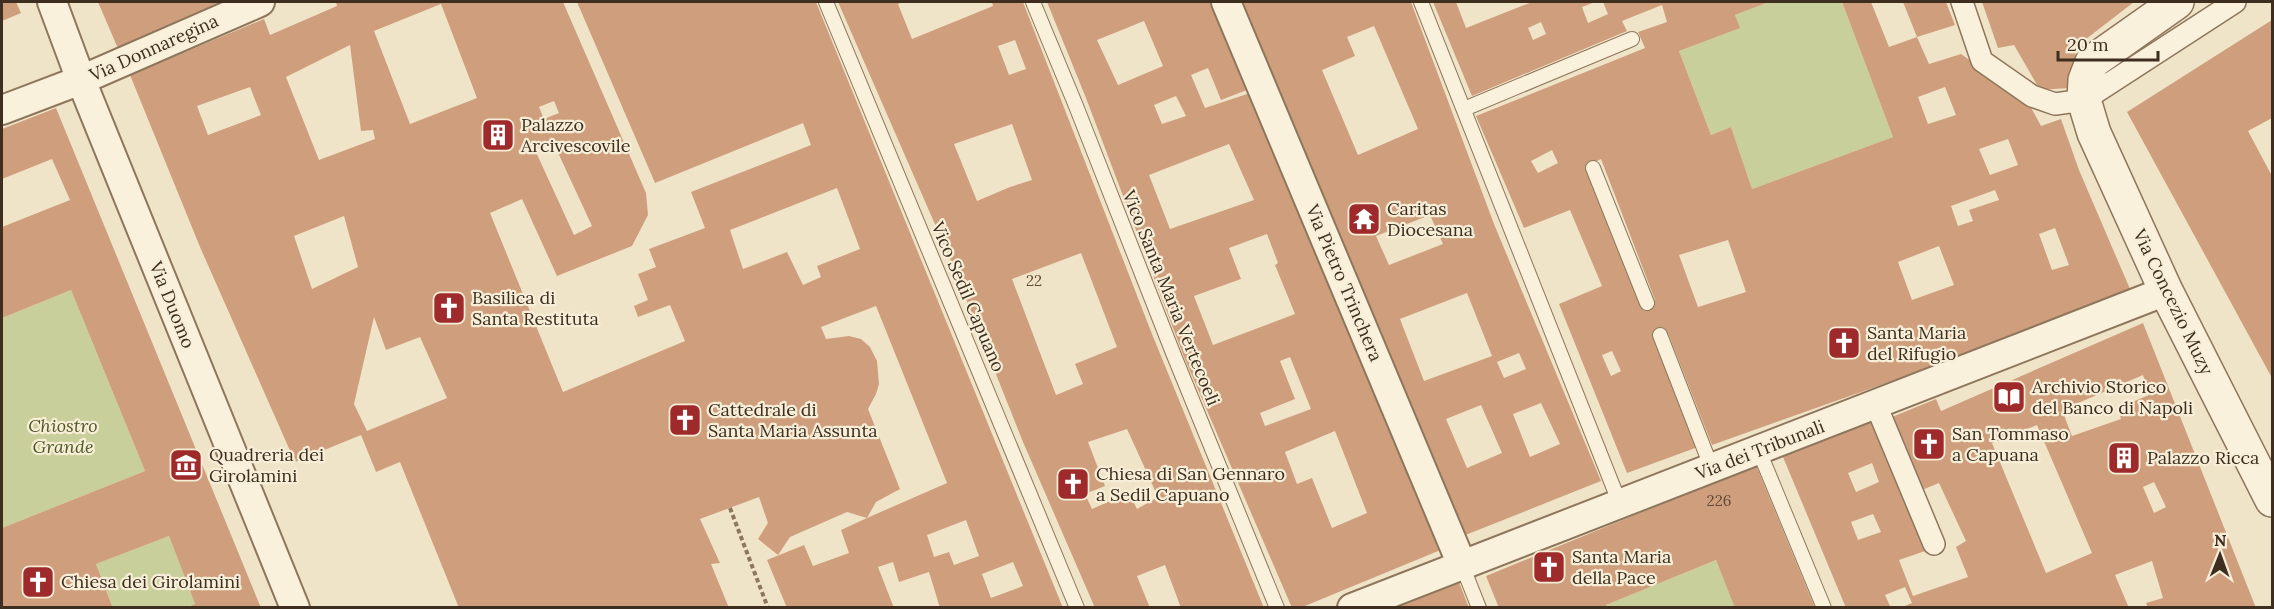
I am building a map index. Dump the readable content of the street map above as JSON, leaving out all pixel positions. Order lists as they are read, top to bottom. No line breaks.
{"streets":{"street":["Via Donnaregina","Via Pietro Trinchera","Via Concezio Muzy","Via Duomo","Via dei Tribunali"],"lane":["Vico Sedil Capuano","Vico Santa Maria Vertecoeli"]},"crossings":[["Via Donnaregina","Via Duomo"],["Via Pietro Trinchera","Via dei Tribunali"],["Via Concezio Muzy","Via dei Tribunali"]],"parks":["Chiostro Grande"],"places":{"building":["Palazzo Arcivescovile","Palazzo Ricca"],"temple":["Caritas Diocesana"],"church":["Basilica di Santa Restituta","Santa Maria del Rifugio","Cattedrale di Santa Maria Assunta","San Tommaso a Capuana","Chiesa di San Gennaro a Sedil Capuano","Santa Maria della Pace","Chiesa dei Girolamini"],"library":["Archivio Storico del Banco di Napoli"],"museum":["Quadreria dei Girolamini"]},"house_numbers":["22","226"],"scale_bar":"20 m","north":"top"}
